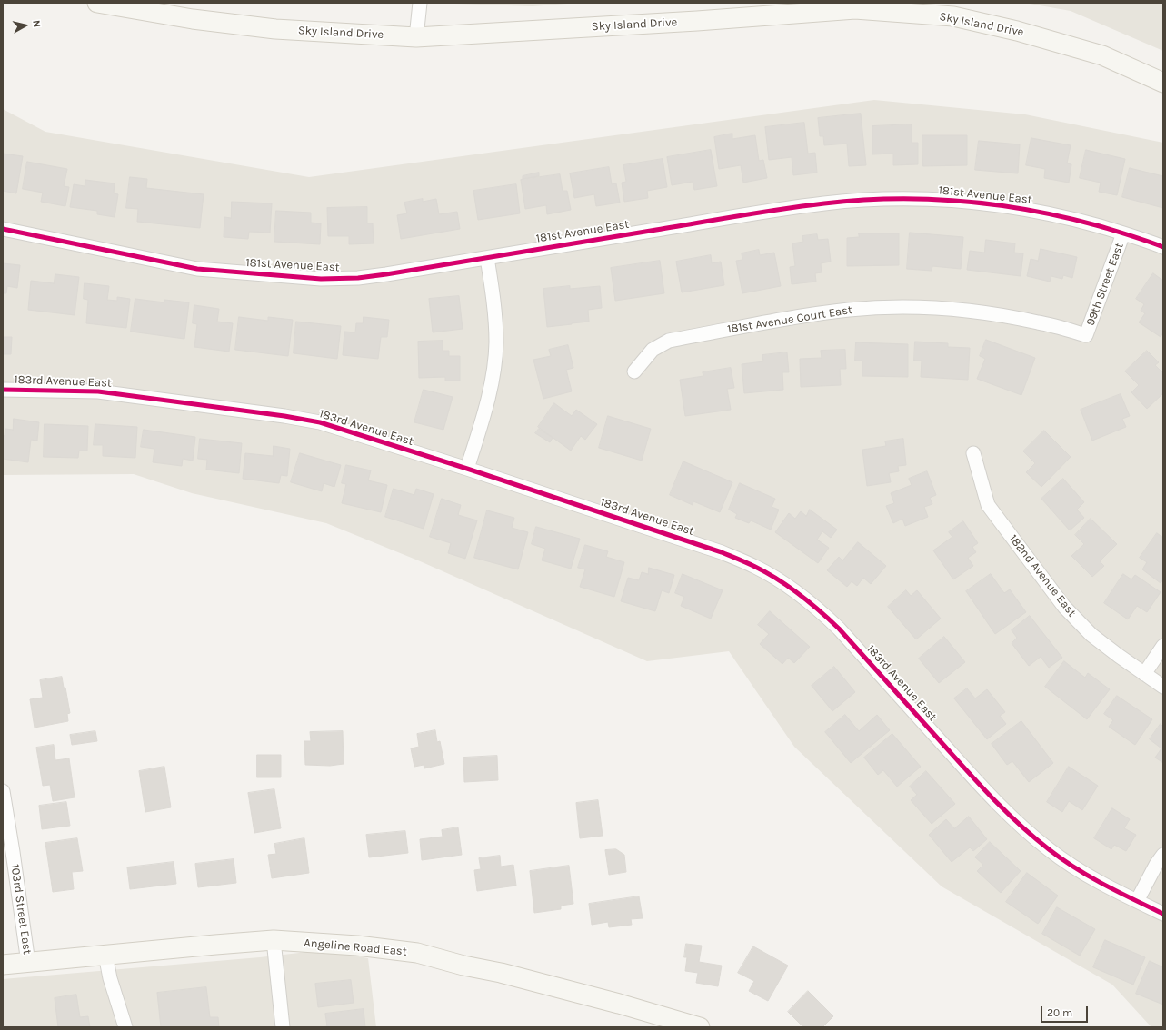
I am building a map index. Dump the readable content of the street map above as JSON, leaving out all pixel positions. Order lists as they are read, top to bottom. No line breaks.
{"streets":{"street":["Sky Island Drive","181st Avenue East","99th Street East","181st Avenue Court East","183rd Avenue East","182nd Avenue East","103rd Street East","Angeline Road East"]},"crossings":[["181st Avenue East","99th Street East"],["99th Street East","181st Avenue Court East"],["103rd Street East","Angeline Road East"]],"scale_bar":"20 m","north":"right"}
